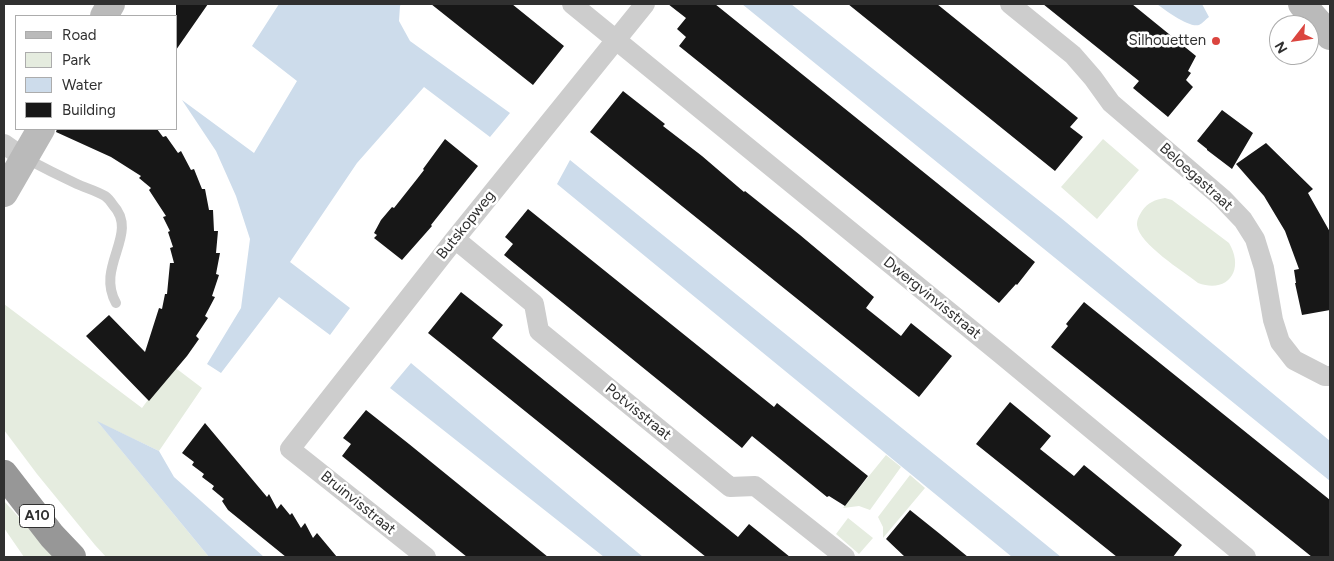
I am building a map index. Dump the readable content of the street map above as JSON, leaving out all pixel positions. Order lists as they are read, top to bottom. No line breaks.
{"streets":{"highway":["A10"],"street":["Beloegastraat","Butskopweg","Dwergvinvisstraat","Potvisstraat","Bruinvisstraat"]},"crossings":[["Butskopweg","Dwergvinvisstraat"],["Butskopweg","Potvisstraat"],["Butskopweg","Bruinvisstraat"]],"places":["Silhouetten"],"legend":["Road","Park","Water","Building"],"north":"bottom left"}
